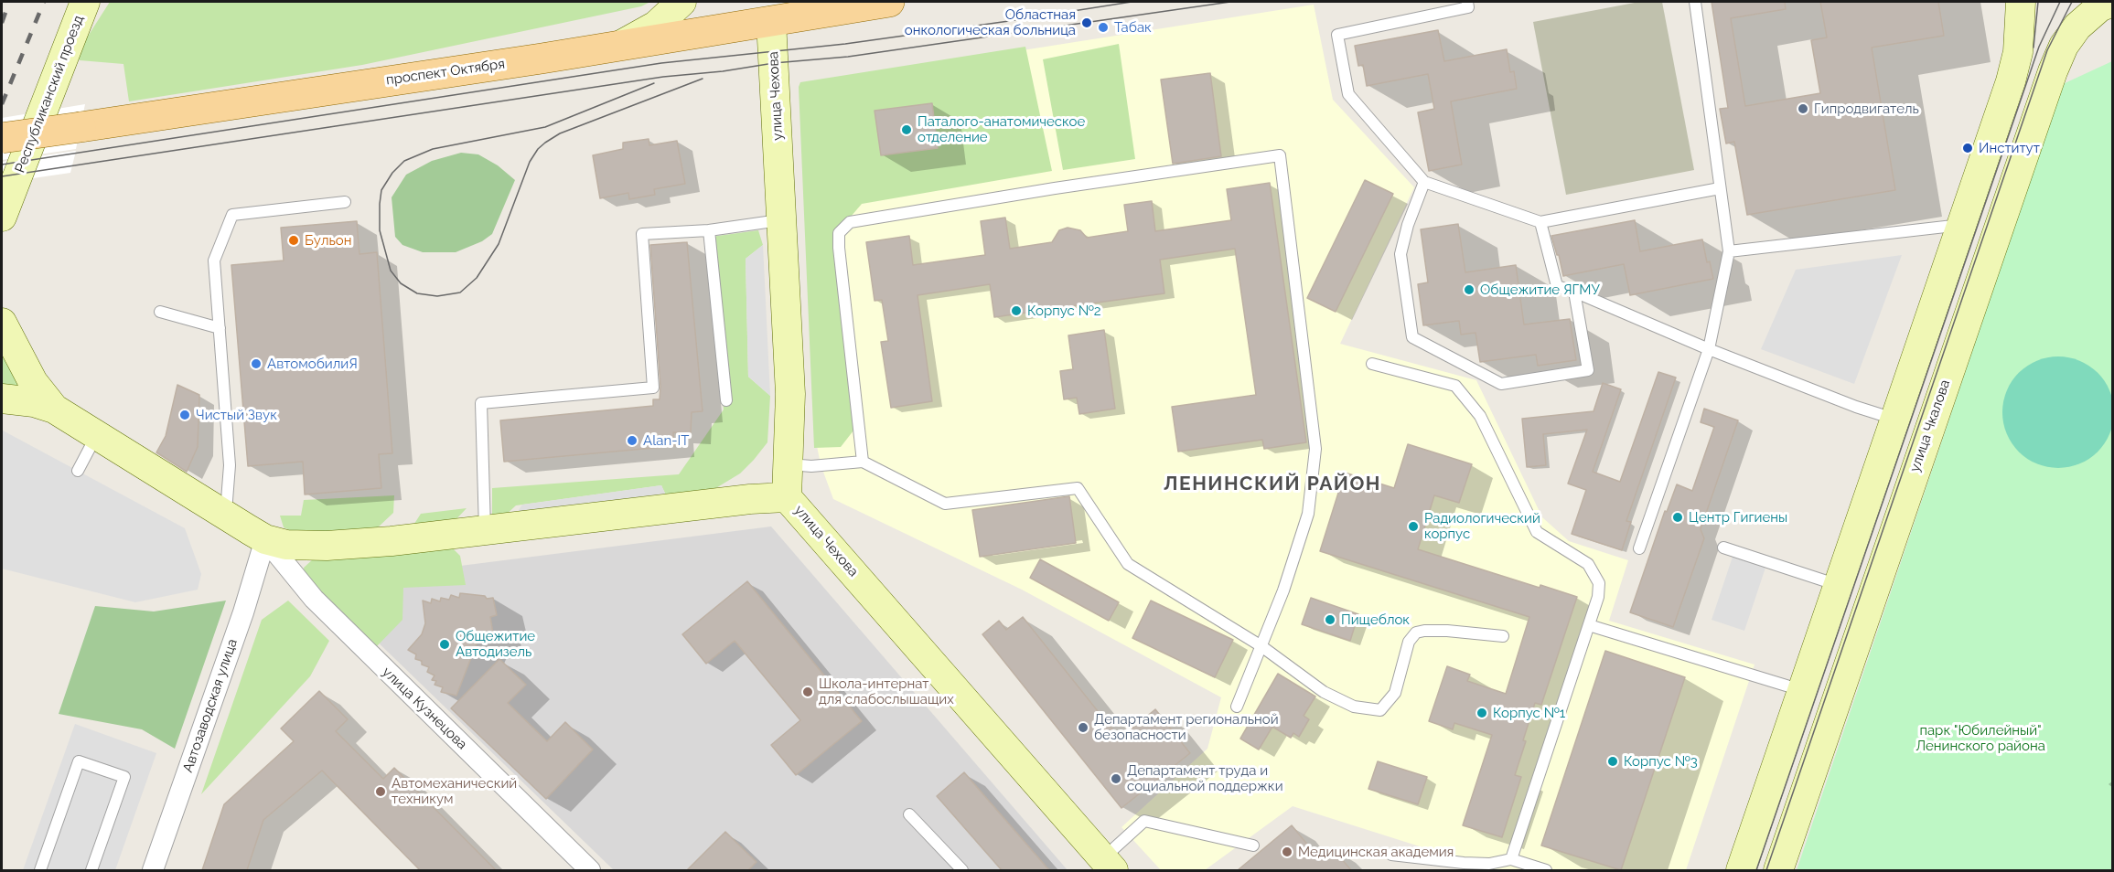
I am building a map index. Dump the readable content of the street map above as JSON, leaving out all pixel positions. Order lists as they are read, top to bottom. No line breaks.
{"streets":{"main road":["проспект Октября","Республиканский проезд","улица Чехова","улица Чкалова"],"street":["Автозаводская улица","улица Кузнецова"]},"crossings":[["проспект Октября","улица Чехова"],["Автозаводская улица","улица Кузнецова"]],"districts":["ЛЕНИНСКИЙ РАЙОН"],"parks":["парк \"Юбилейный\" Ленинского района"],"places":["Областная онкологическая больница","Табак","Гипродвигатель","Паталого-анатомическое отделение","Институт","Бульон","Общежитие ЯГМУ","Корпус №2","АвтомобилиЯ","Чистый Звук","Alan-IT","Центр Гигиены","Радиологический корпус","Пищеблок","Общежитие Автодизель","Школа-интернат для слабослышащих","Корпус №1","Департамент региональной безопасности","Корпус №3","Департамент труда и социальной поддержки","Автомеханический техникум","Медицинская академия"]}
